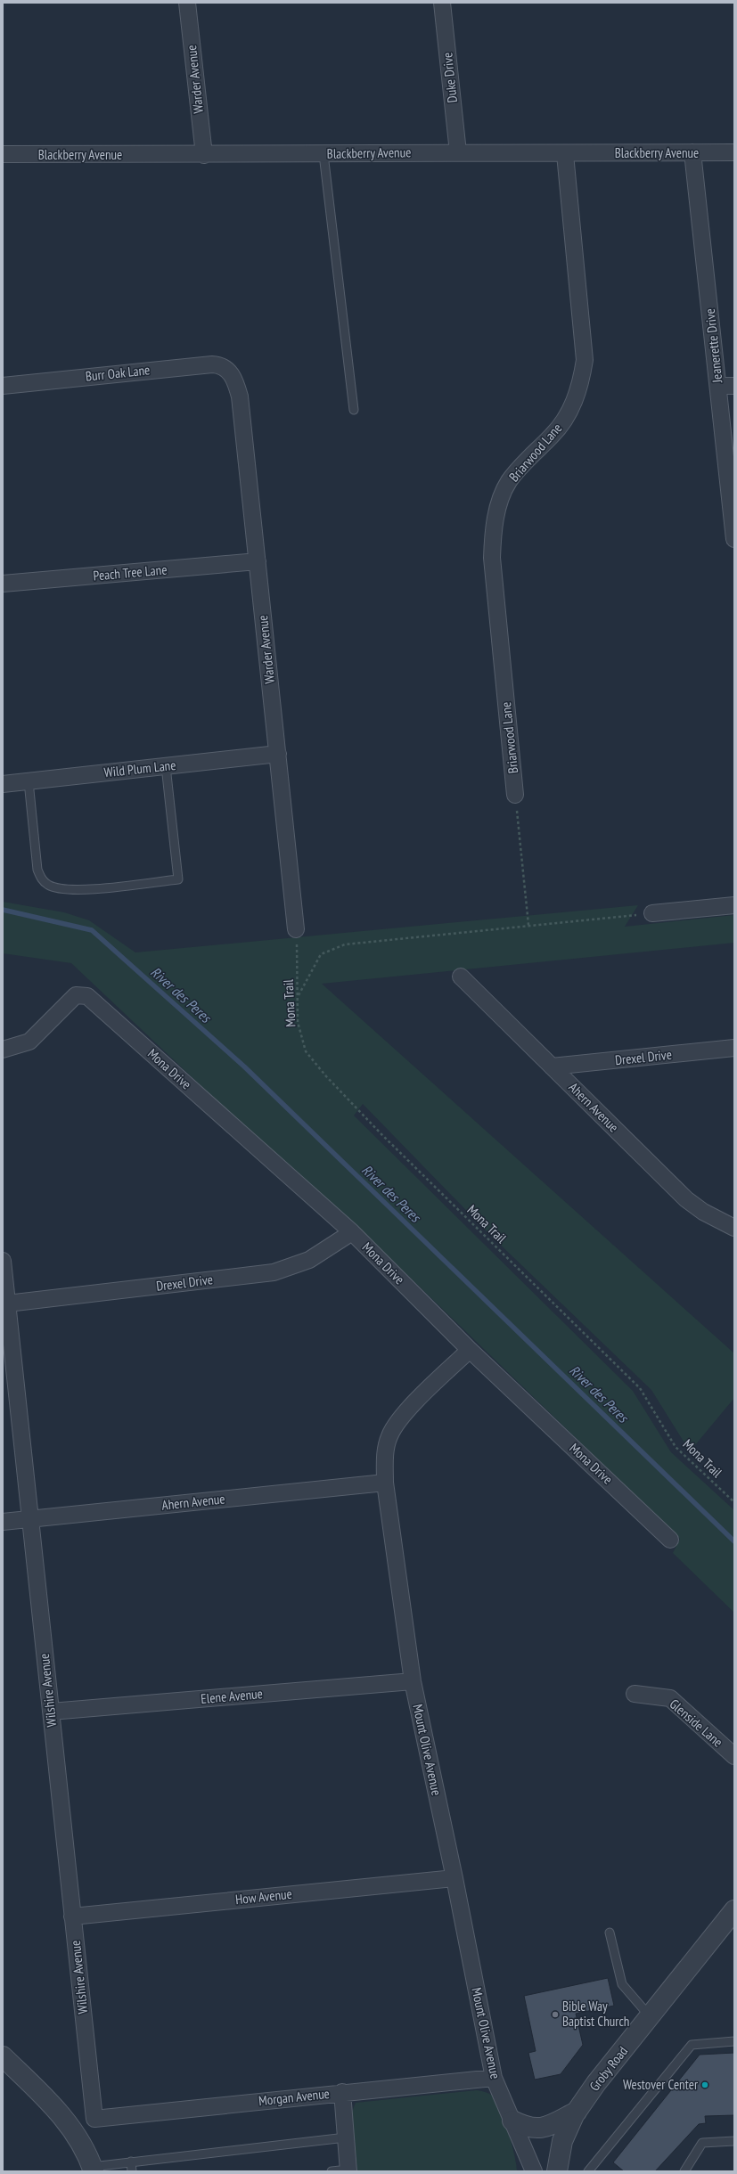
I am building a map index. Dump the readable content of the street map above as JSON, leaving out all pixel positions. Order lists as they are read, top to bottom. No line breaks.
{"streets":{"street":["Duke Drive","Warder Avenue","Blackberry Avenue","Jeanerette Drive","Burr Oak Lane","Briarwood Lane","Peach Tree Lane","Wild Plum Lane","Drexel Drive","Mona Drive","Ahern Avenue","Wilshire Avenue","Elene Avenue","Glenside Lane","Mount Olive Avenue","How Avenue","Groby Road","Morgan Avenue"],"path":["Mona Trail"]},"crossings":[["Duke Drive","Blackberry Avenue"],["Warder Avenue","Blackberry Avenue"],["Warder Avenue","Burr Oak Lane"],["Warder Avenue","Peach Tree Lane"],["Warder Avenue","Wild Plum Lane"],["Warder Avenue","Mona Trail"],["Blackberry Avenue","Jeanerette Drive"],["Blackberry Avenue","Briarwood Lane"],["Drexel Drive","Mona Drive"],["Drexel Drive","Ahern Avenue"],["Drexel Drive","Wilshire Avenue"],["Mona Drive","Mount Olive Avenue"],["Ahern Avenue","Wilshire Avenue"],["Ahern Avenue","Mount Olive Avenue"],["Wilshire Avenue","Elene Avenue"],["Wilshire Avenue","How Avenue"],["Wilshire Avenue","Morgan Avenue"],["Elene Avenue","Mount Olive Avenue"],["Mount Olive Avenue","How Avenue"],["Mount Olive Avenue","Morgan Avenue"]],"water":["River des Peres"],"places":["Bible Way Baptist Church","Westover Center"]}
